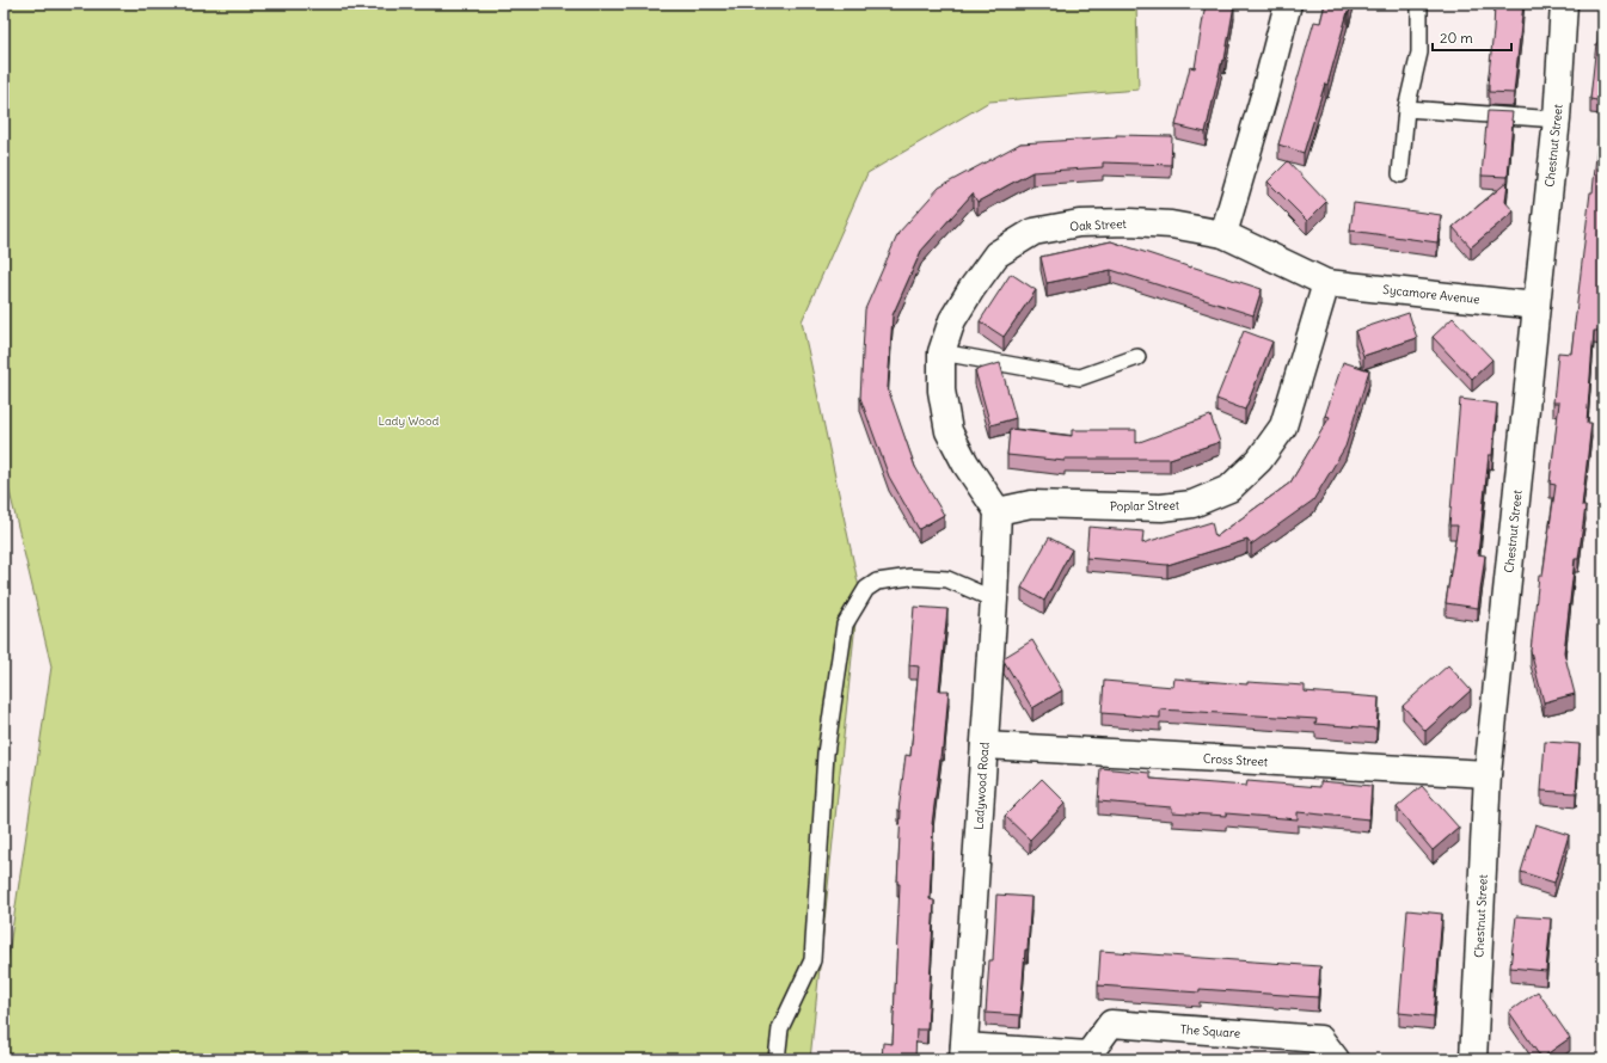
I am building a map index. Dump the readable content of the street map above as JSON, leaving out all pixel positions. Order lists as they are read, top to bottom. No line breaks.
{"streets":{"street":["Chestnut Street","Oak Street","Sycamore Avenue","Poplar Street","Cross Street","Ladywood Road","The Square"]},"crossings":[["Chestnut Street","Sycamore Avenue"],["Chestnut Street","Cross Street"],["Oak Street","Sycamore Avenue"],["Oak Street","Poplar Street"],["Oak Street","Ladywood Road"],["Sycamore Avenue","Poplar Street"],["Poplar Street","Ladywood Road"],["Cross Street","Ladywood Road"],["Ladywood Road","The Square"]],"parks":["Lady Wood"],"scale_bar":"20 m"}
